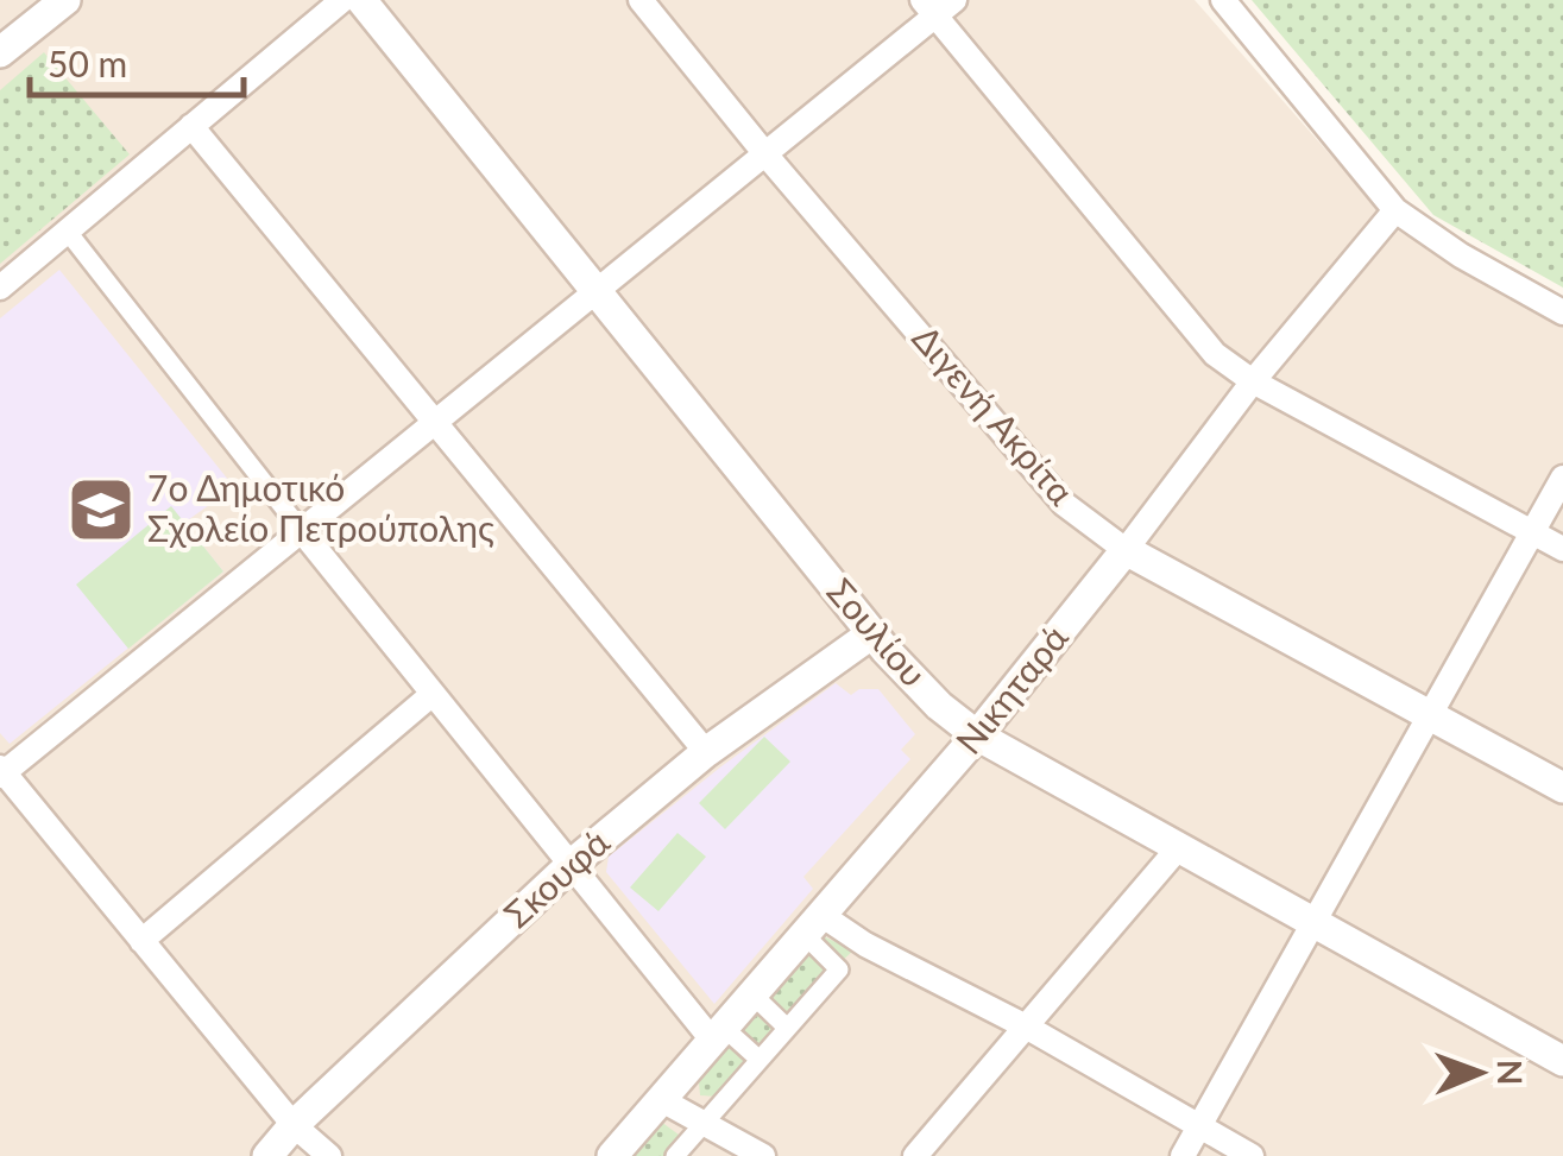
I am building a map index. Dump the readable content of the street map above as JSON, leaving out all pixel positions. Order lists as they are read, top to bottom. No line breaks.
{"streets":{"street":["Διγενή Ακρίτα","Σουλίου","Νικηταρά","Σκουφά"]},"crossings":[["Διγενή Ακρίτα","Νικηταρά"],["Σουλίου","Νικηταρά"],["Σουλίου","Σκουφά"]],"places":{"school or university":["7ο Δημοτικό Σχολείο Πετρούπολης"]},"scale_bar":"50 m","north":"right"}
